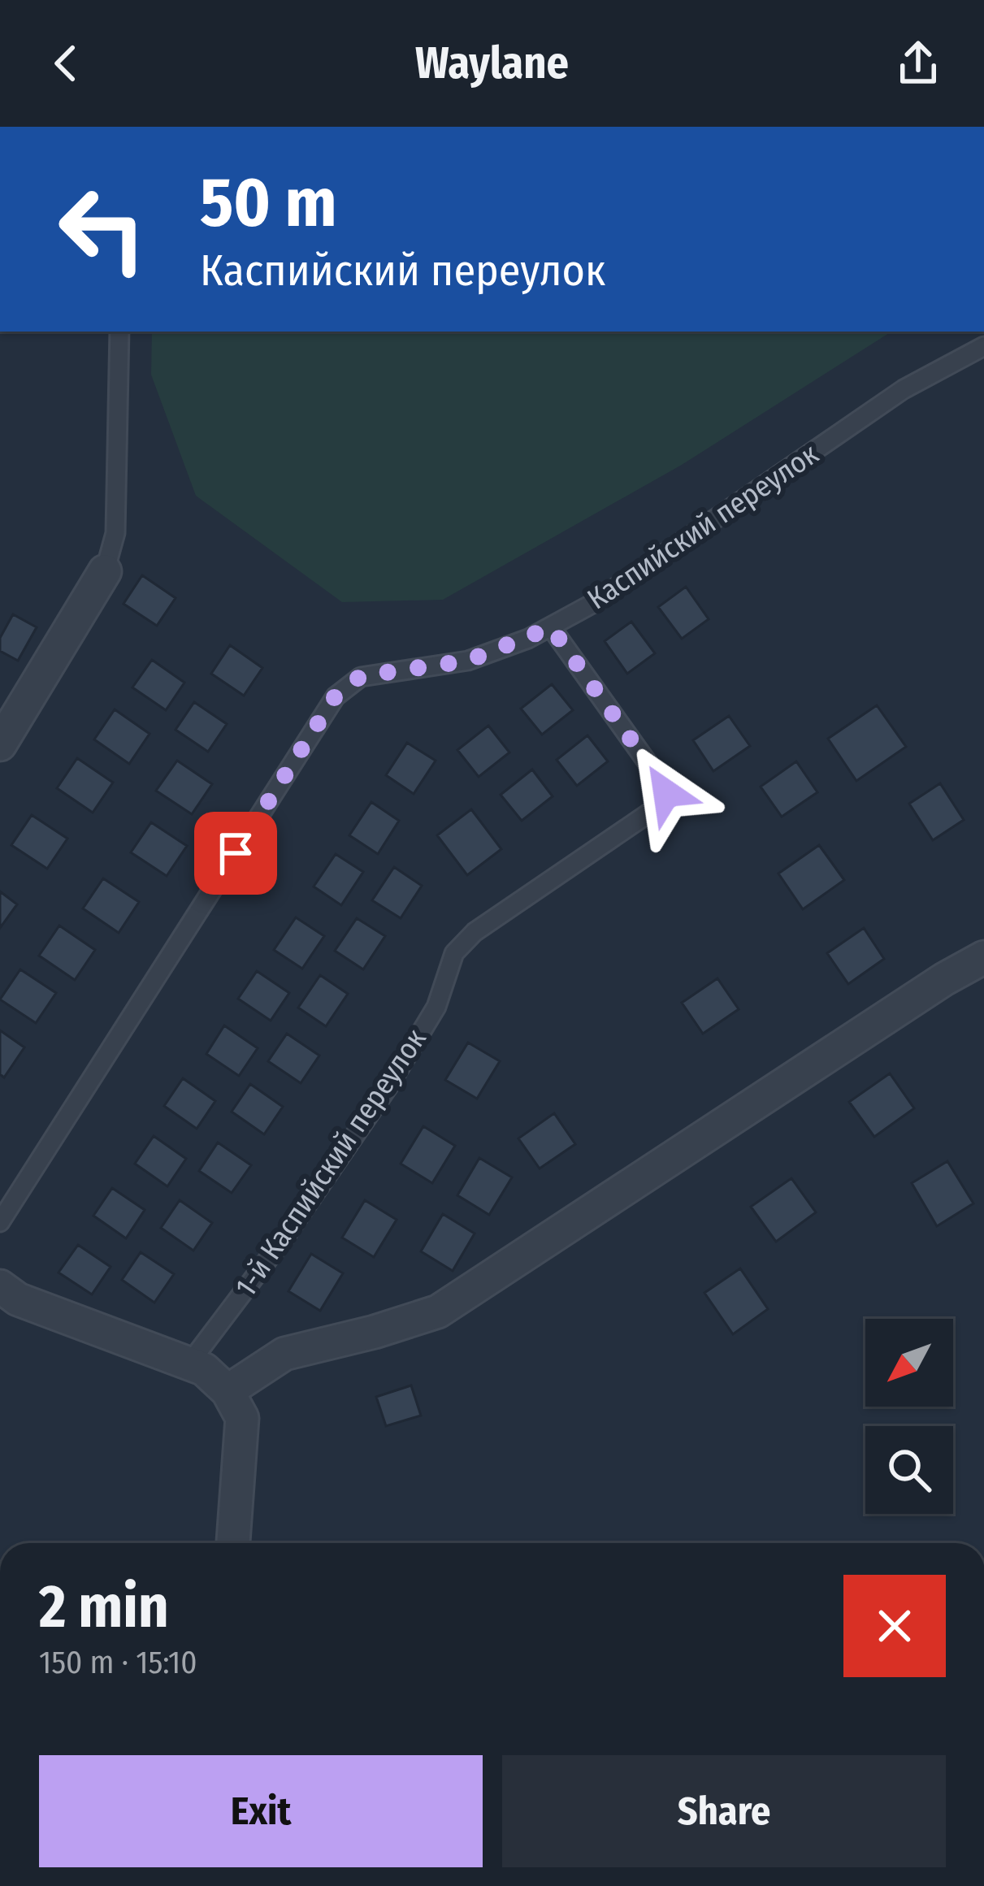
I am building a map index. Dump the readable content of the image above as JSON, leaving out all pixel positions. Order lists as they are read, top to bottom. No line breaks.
{"streets":{"lane":["Каспийский переулок","1-й Каспийский переулок"]},"crossings":[["Каспийский переулок","1-й Каспийский переулок"]],"north":"bottom left","page":{"header":"Waylane","turn":["50 m","Каспийский переулок"],"heading":["2 min","150 m · 15:10"],"buttons":["Exit","Share"]}}
